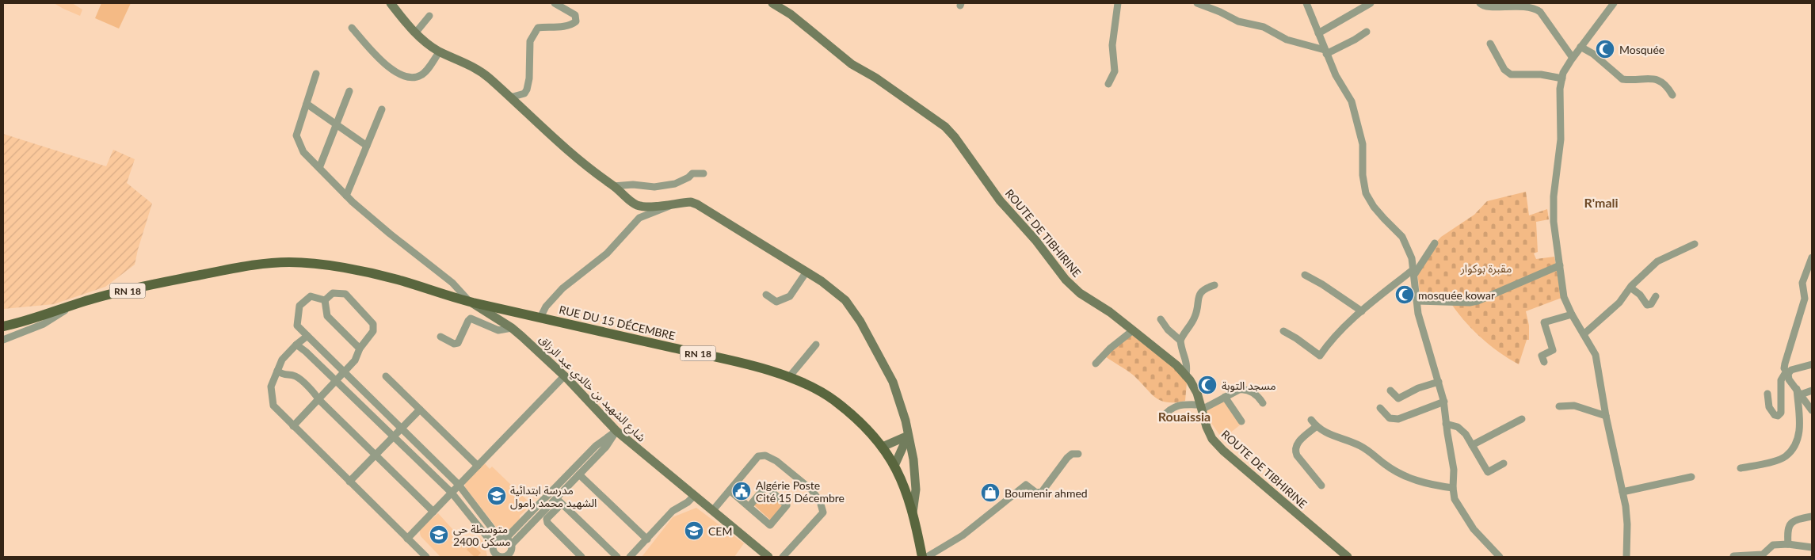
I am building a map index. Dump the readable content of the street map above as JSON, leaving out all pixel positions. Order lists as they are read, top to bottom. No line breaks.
{"streets":{"main road":["RN 18","RUE DU 15 DÉCEMBRE"],"street":["ROUTE DE TIBHIRINE","شارع الشهيد بن خالدي عبد الرزاق"]},"crossings":[["RN 18","RUE DU 15 DÉCEMBRE"],["RUE DU 15 DÉCEMBRE","شارع الشهيد بن خالدي عبد الرزاق"]],"districts":["R'mali","Rouaissia"],"parks":["مقبرة بوكوار"],"places":{"mosque":["Mosquée","mosquée kowar","مسجد التوبة"],"public building":["Algérie Poste Cité 15 Décembre"],"shop":["Boumenir ahmed"],"school or university":["مدرسة ابتدائية الشهيد محمد رامول","CEM","متوسطة حي 2400 مسكن"]}}
